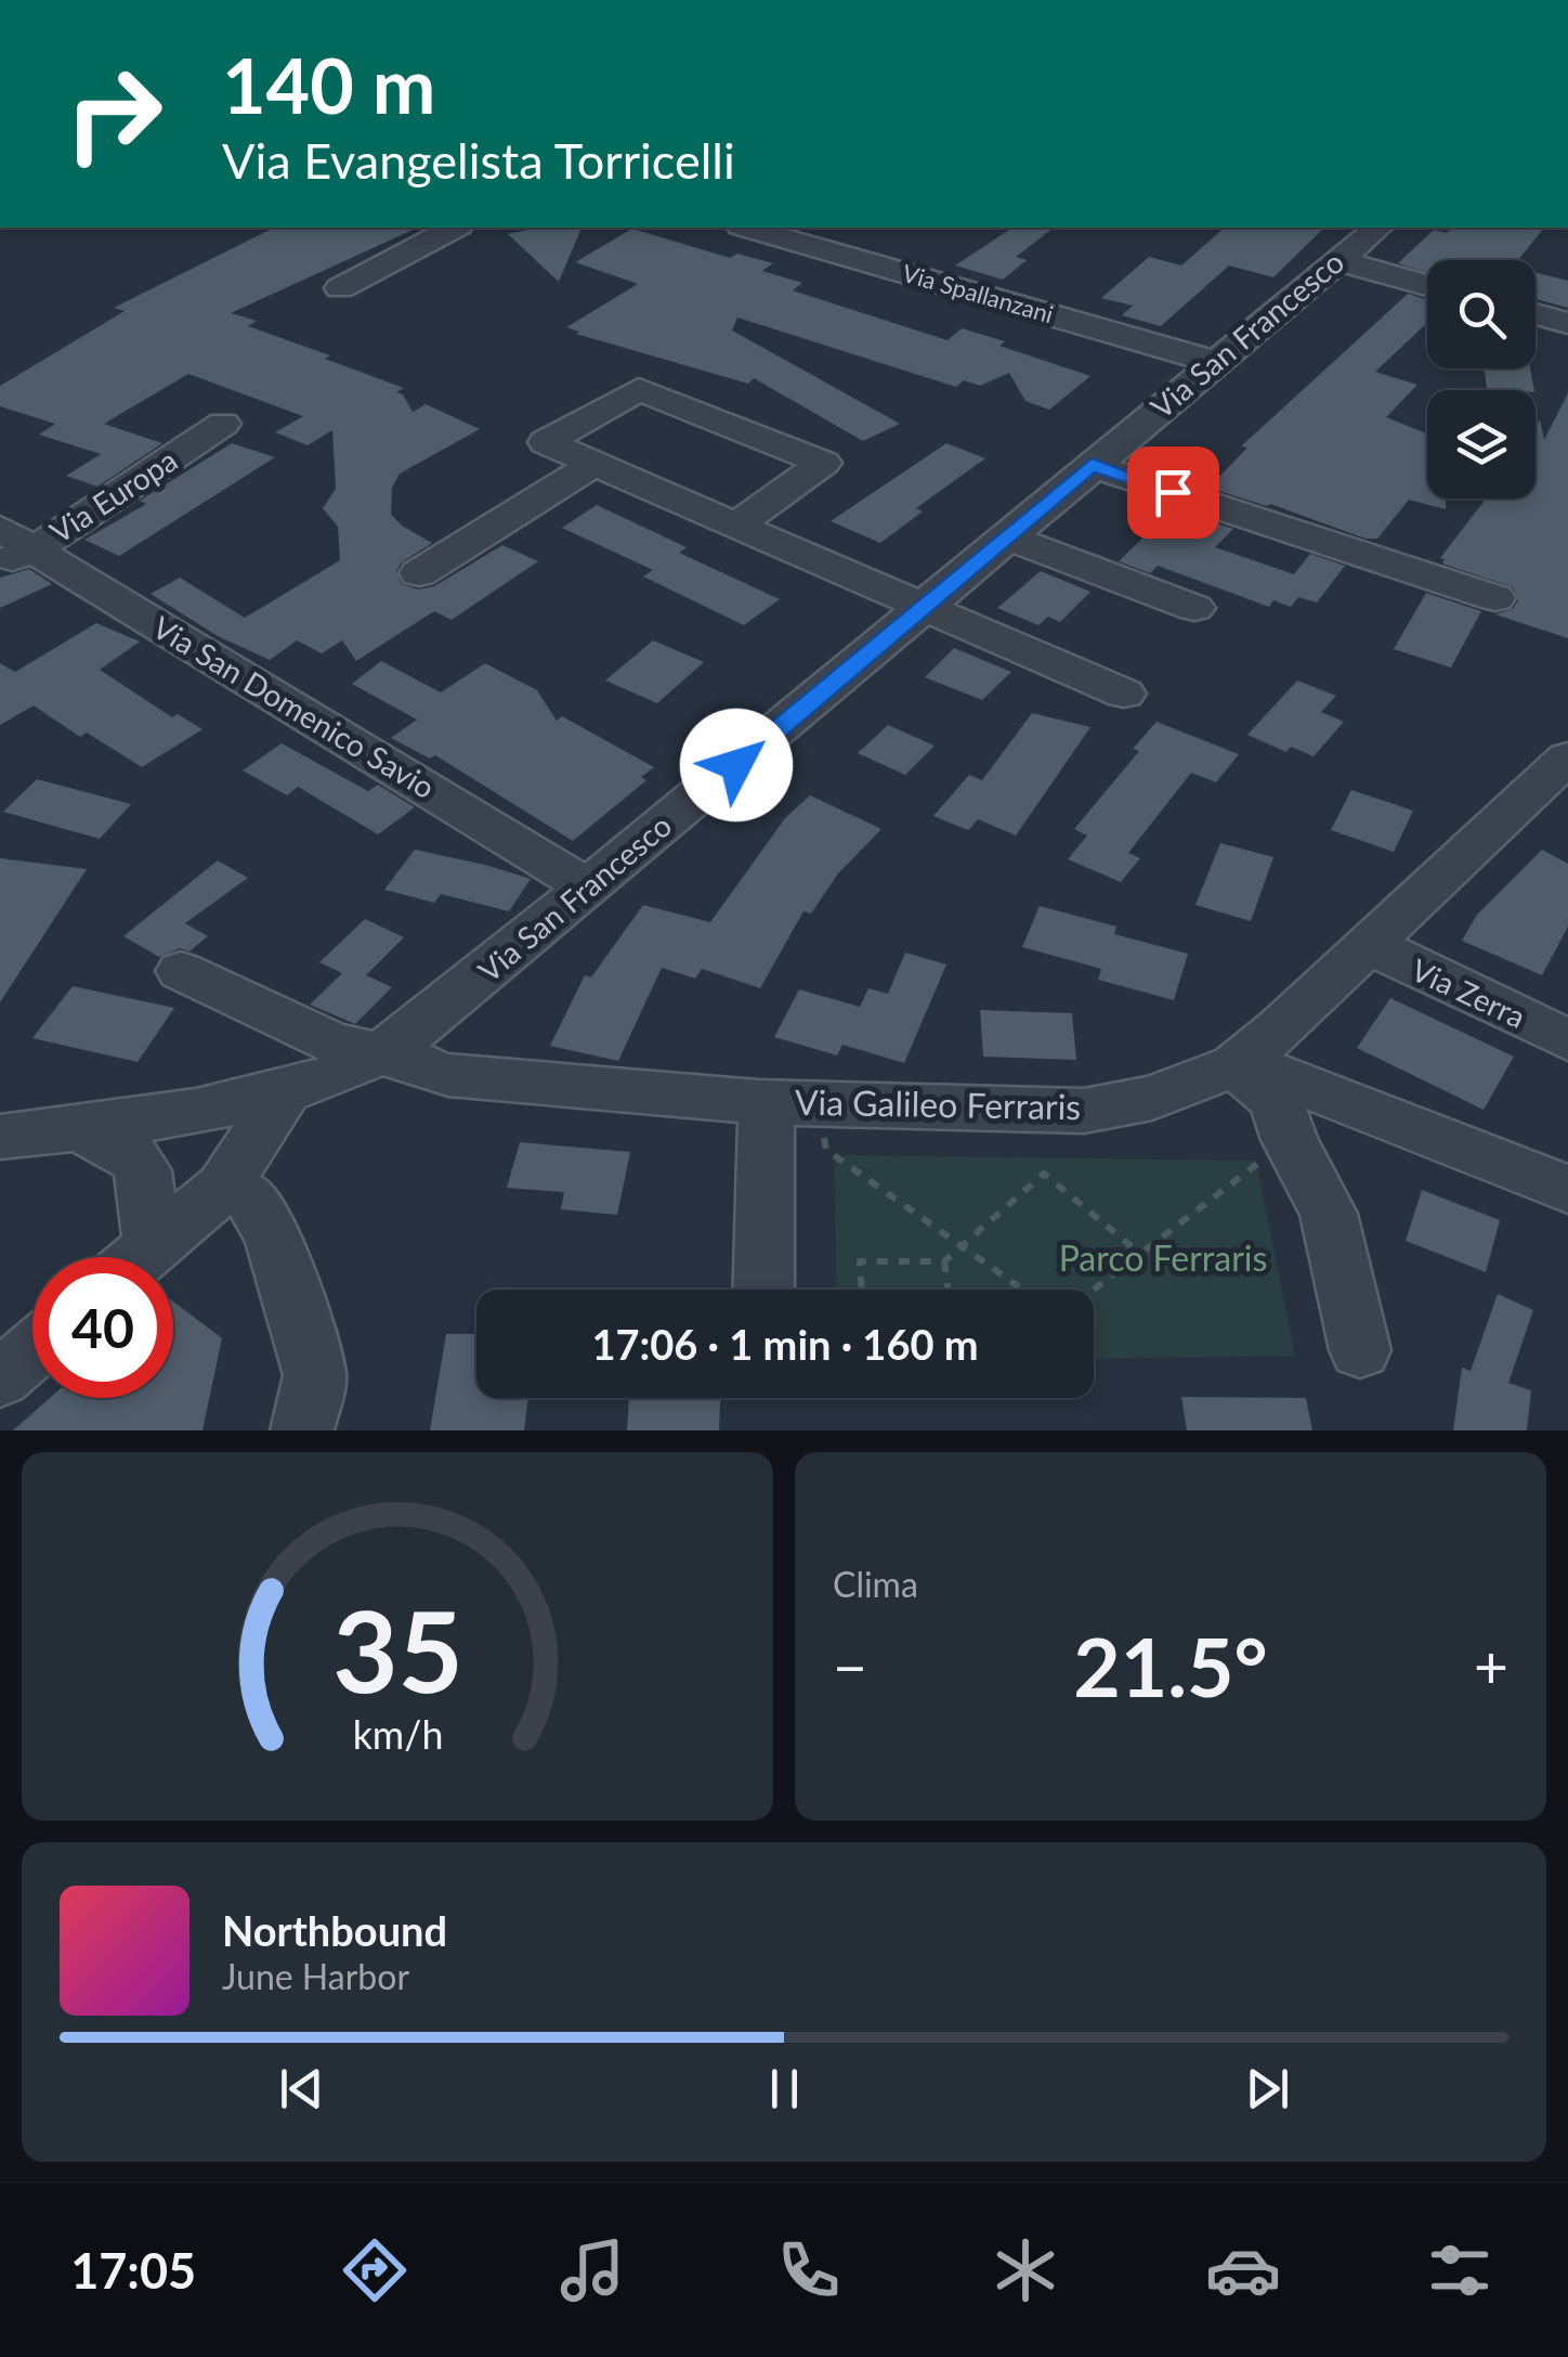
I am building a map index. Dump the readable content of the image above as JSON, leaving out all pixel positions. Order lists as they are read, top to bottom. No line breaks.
{"streets":{"street":["Via Spallanzani","Via San Francesco","Via Europa","Via San Domenico Savio","Via Zerra","Via Galileo Ferraris"]},"crossings":[["Via Spallanzani","Via San Francesco"],["Via San Francesco","Via San Domenico Savio"],["Via San Francesco","Via Galileo Ferraris"],["Via Europa","Via San Domenico Savio"],["Via Zerra","Via Galileo Ferraris"]],"parks":["Parco Ferraris"],"page":{"turn":["140 m","Via Evangelista Torricelli"],"limit":"40","trip":"17:06 · 1 min · 160 m","tile":"Clima","heat":["−","21.5°","+"],"song":["Northbound","June Harbor"],"tabs":"17:05","gauge":["35","km/h"]}}
